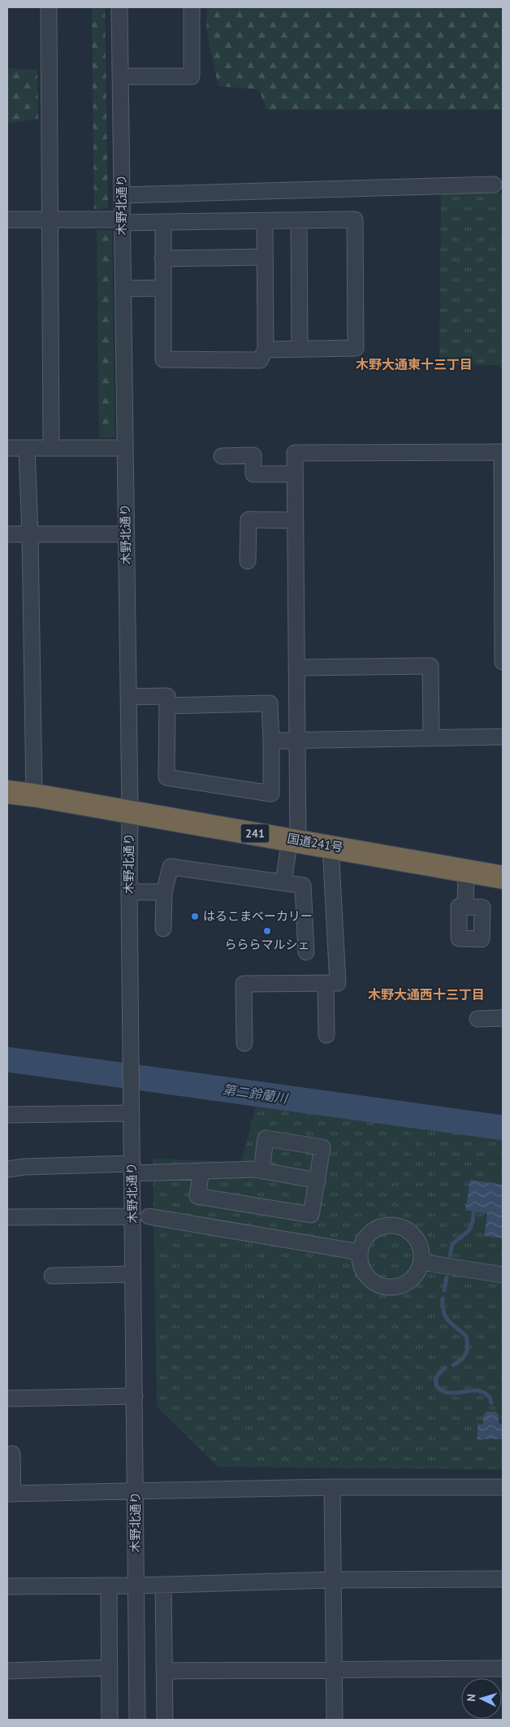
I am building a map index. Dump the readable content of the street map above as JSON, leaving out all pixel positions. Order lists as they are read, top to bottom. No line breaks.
{"streets":{"highway":["241","国道241号"],"street":["木野北通り"]},"crossings":[["木野北通り","国道241号"]],"districts":["木野大通東十三丁目","木野大通西十三丁目"],"water":["第二鈴蘭川"],"places":["はるこまベーカリー","らららマルシェ"],"north":"left"}
